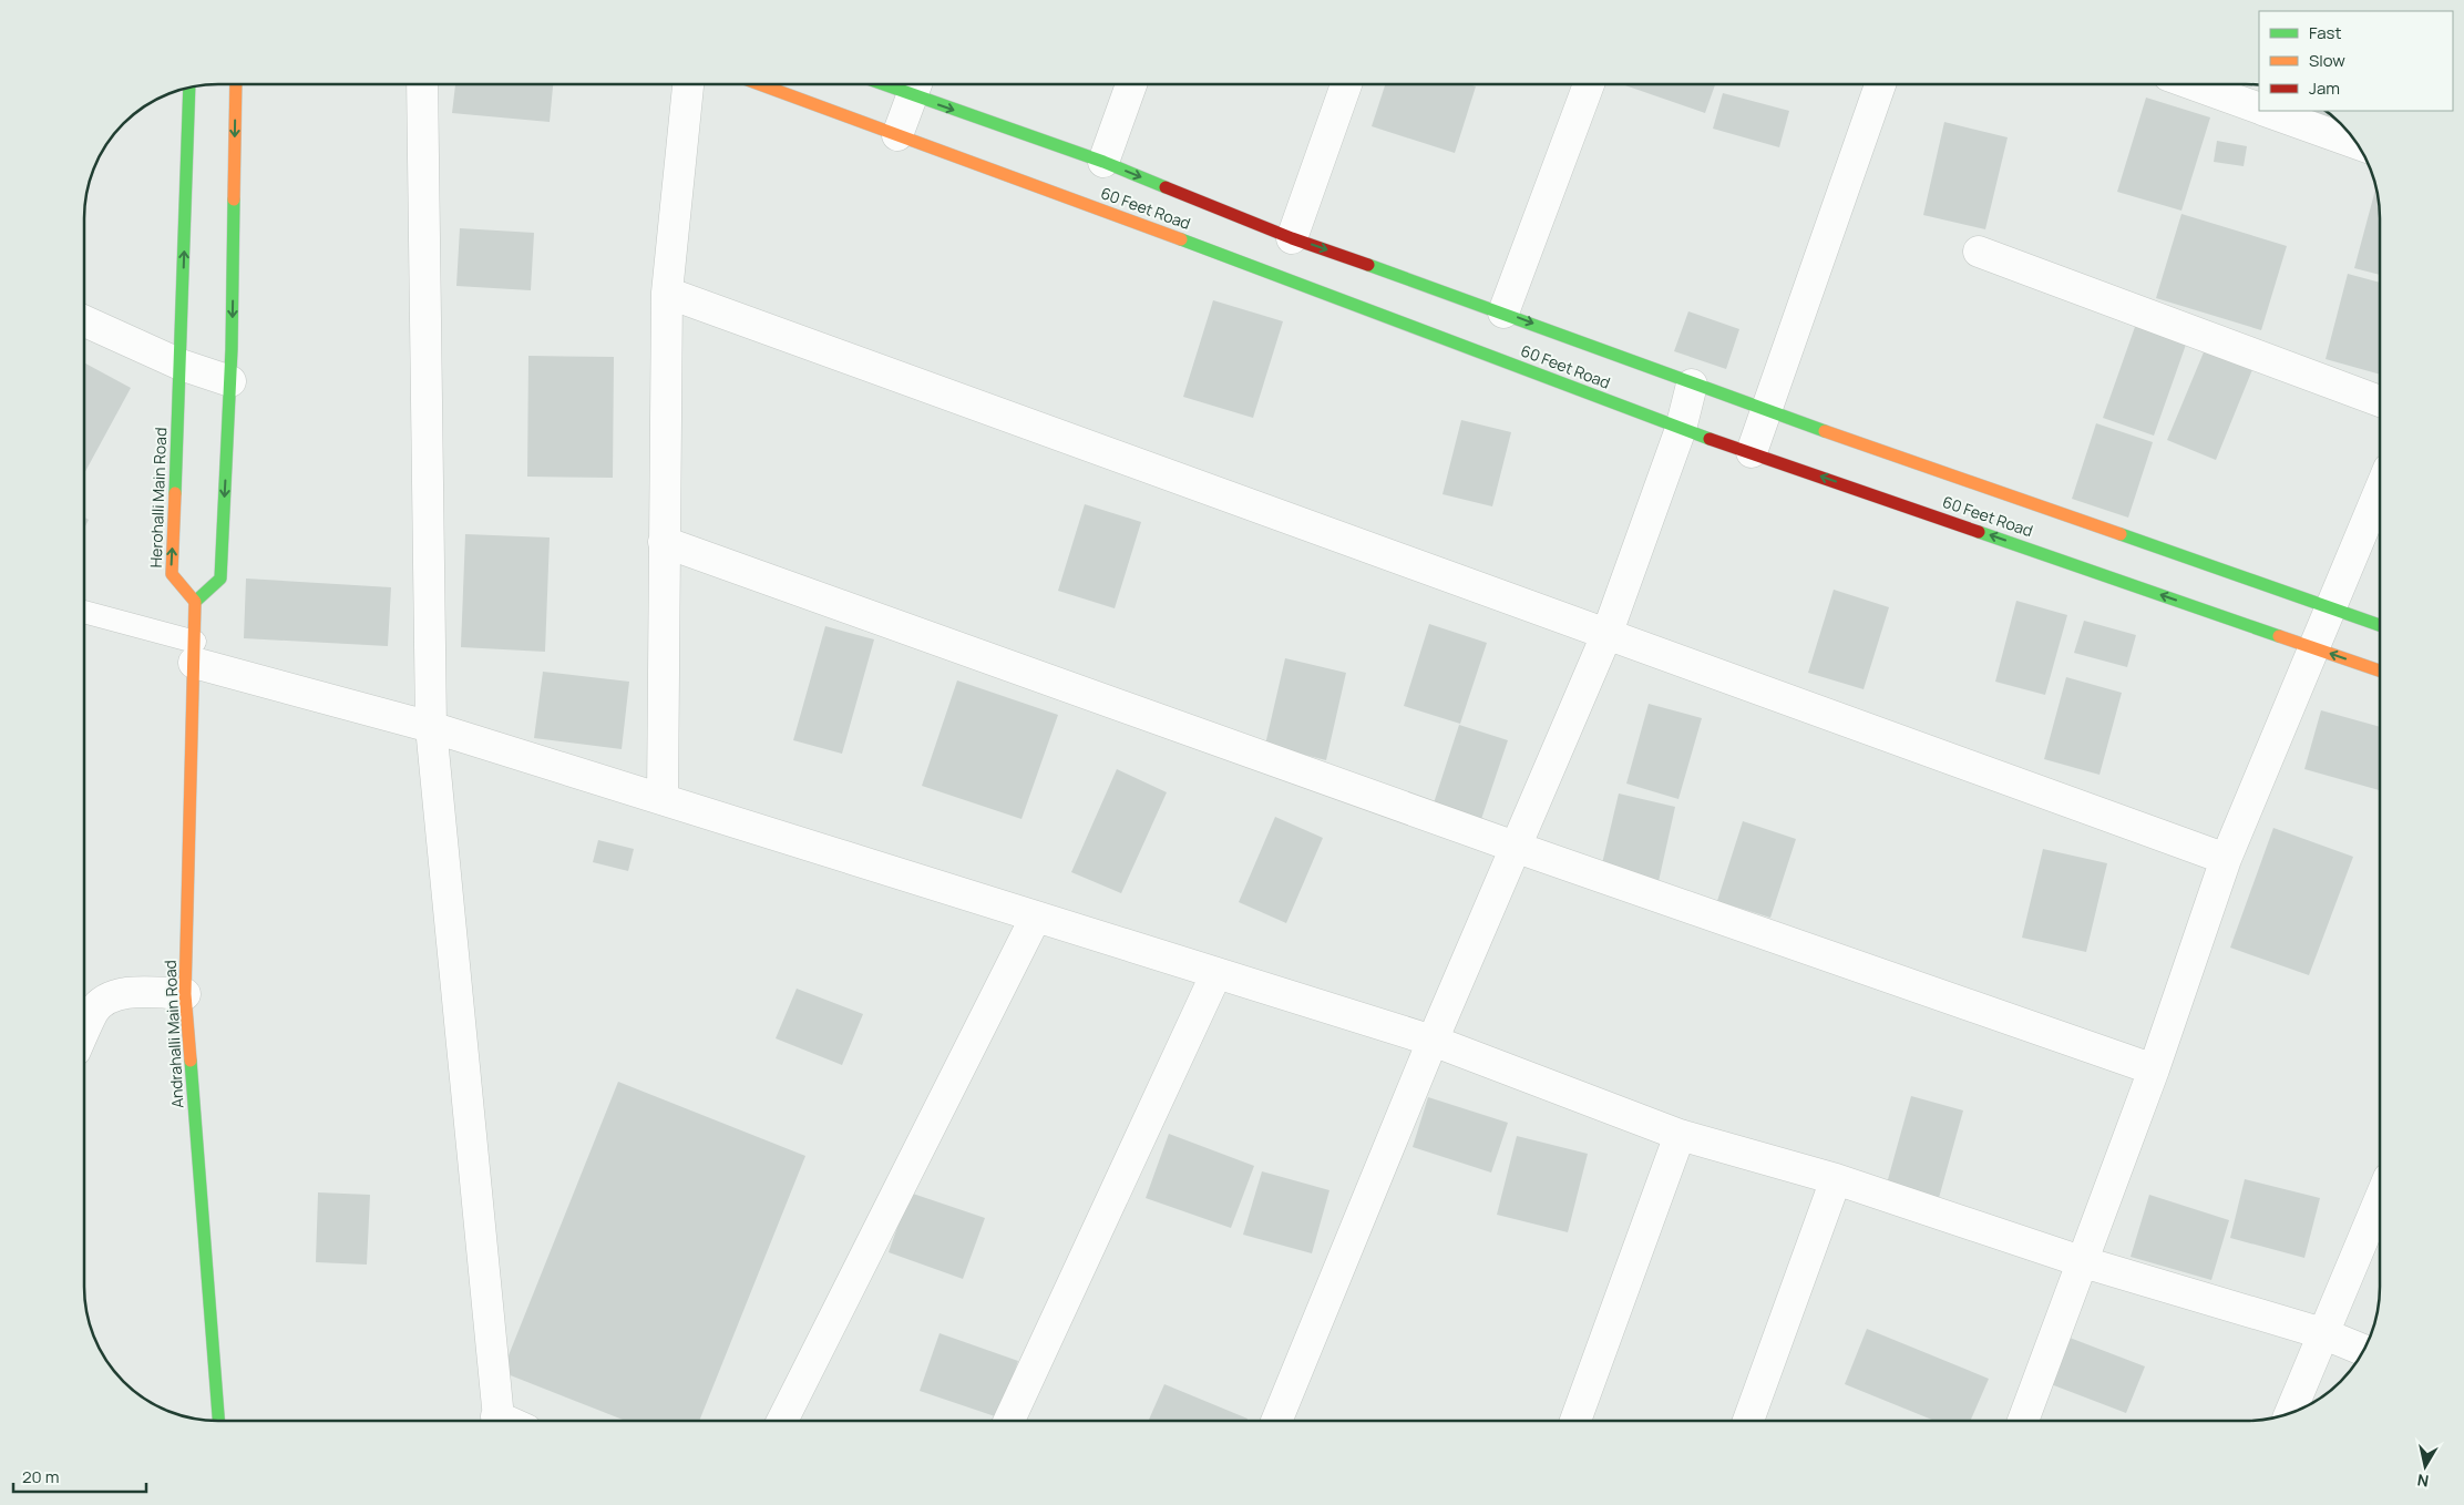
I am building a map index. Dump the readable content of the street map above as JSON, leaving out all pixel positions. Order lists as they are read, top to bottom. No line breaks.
{"streets":{"street":["60 Feet Road","Herohalli Main Road","Andrahalli Main Road"]},"crossings":[["Herohalli Main Road","Andrahalli Main Road"]],"legend":["Fast","Slow","Jam"],"scale_bar":"20 m","north":"bottom"}
